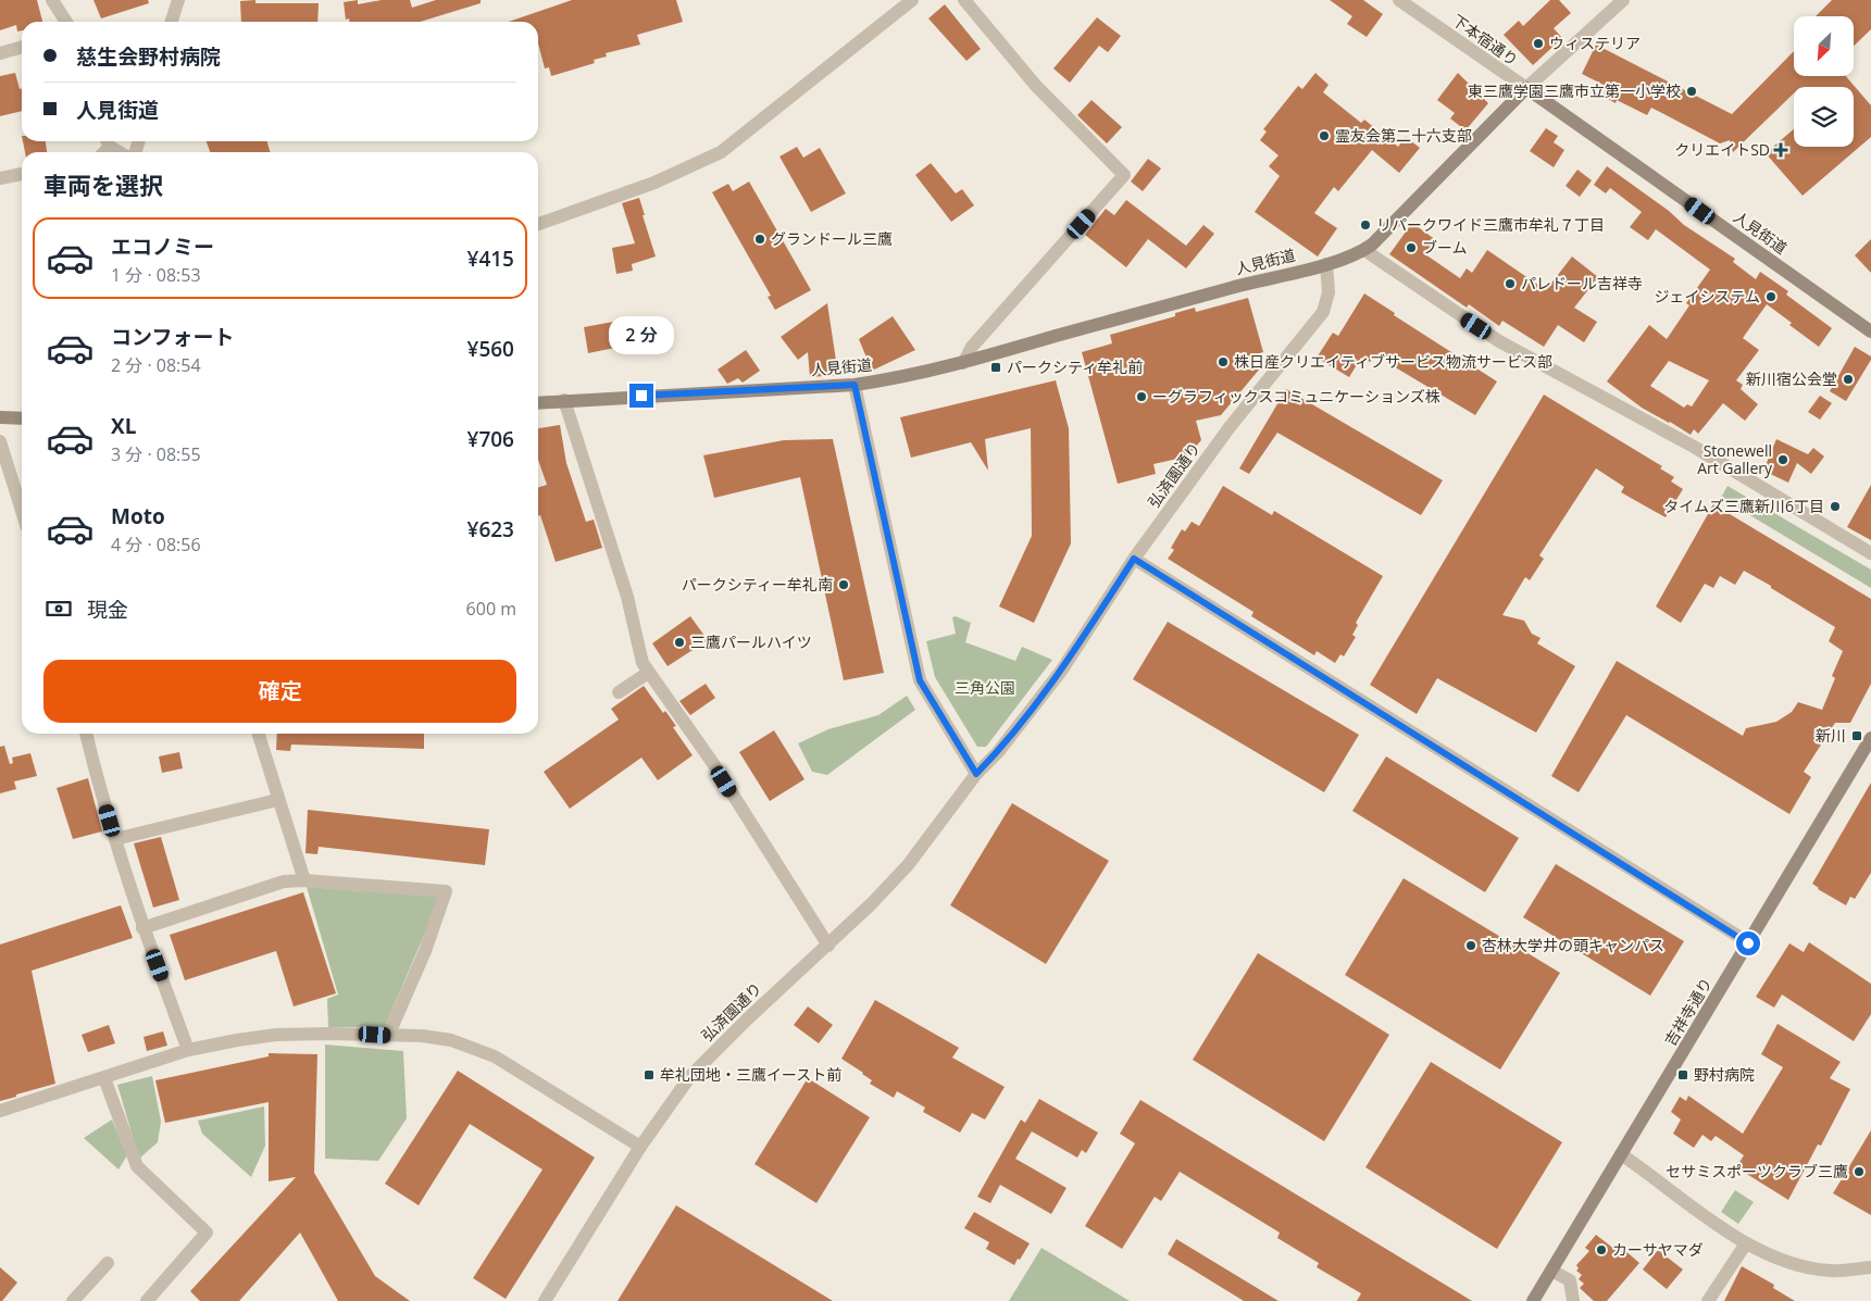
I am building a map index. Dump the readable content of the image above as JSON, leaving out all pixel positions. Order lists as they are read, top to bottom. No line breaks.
{"streets":{"main road":["人見街道","吉祥寺通り"],"street":["下本宿通り","弘済園通り"]},"crossings":[["下本宿通り","人見街道"],["人見街道","弘済園通り"]],"parks":["三角公園"],"places":{"other":["ウィステリア","東三鷹学園三鷹市立第一小学校","霊友会第二十六支部","リパークワイド三鷹市牟礼７丁目","グランドール三鷹","ブーム","パレドール吉祥寺","ジェイシステム","株日産クリエイティブサービス物流サービス部","新川宿公会堂","ーグラフィックスコミュニケーションズ株","Stonewell Art Gallery","タイムズ三鷹新川6丁目","パークシティー牟礼南","三鷹パールハイツ","杏林大学井の頭キャンパス","セサミスポーツクラブ三鷹","カーサヤマダ"],"health":["クリエイトSD"],"transit":["パークシティ牟礼前","新川","牟礼団地・三鷹イースト前","野村病院"]},"north":"bottom left","page":{"banner":["慈生会野村病院","人見街道"],"heading":"車両を選択","list":[{"name":"エコノミー","note":"1 分 · 08:53","value":"¥415"},{"name":"コンフォート","note":"2 分 · 08:54","value":"¥560"},{"name":"XL","note":"3 分 · 08:55","value":"¥706"},{"name":"Moto","note":"4 分 · 08:56","value":"¥623"}],"bubble":"2 分","pay":["現金","600 m"],"buttons":"確定"}}
